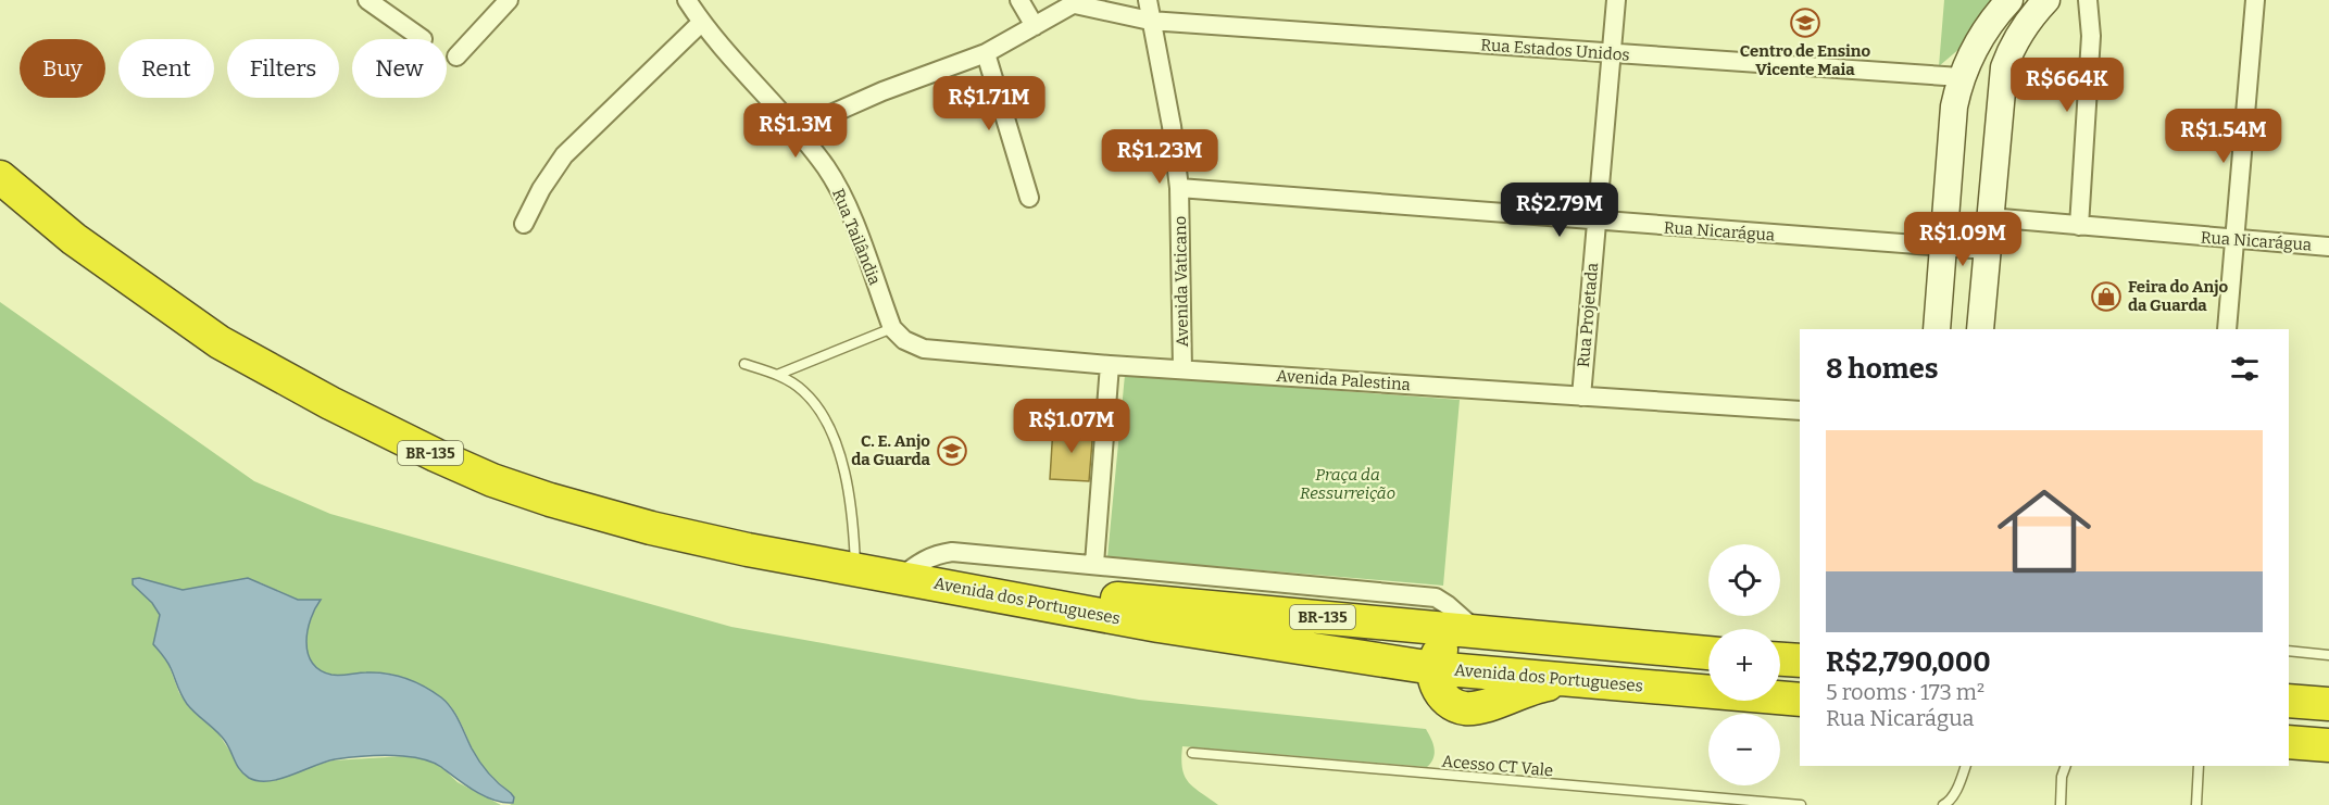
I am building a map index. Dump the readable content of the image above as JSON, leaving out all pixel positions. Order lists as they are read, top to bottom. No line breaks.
{"streets":{"highway":["BR-135","Avenida dos Portugueses"],"street":["Rua Estados Unidos","Rua Nicarágua","Rua Tailândia","Avenida Vaticano","Rua Projetada","Avenida Palestina"],"lane":["Acesso CT Vale"]},"crossings":[["Rua Estados Unidos","Avenida Vaticano"],["Rua Estados Unidos","Rua Projetada"],["Rua Nicarágua","Avenida Vaticano"],["Rua Nicarágua","Rua Projetada"],["Rua Tailândia","Avenida Palestina"],["Avenida Vaticano","Avenida Palestina"],["Rua Projetada","Avenida Palestina"],["BR-135","Avenida dos Portugueses"]],"parks":["Praça da Ressurreição"],"places":{"school or university":["Centro de Ensino Vicente Maia","C. E. Anjo da Guarda"],"shop":["Feira do Anjo da Guarda"]},"page":{"chip":["Buy","Rent","Filters","New"],"price":["R$664K","R$1.71M","R$1.3M","R$1.54M","R$1.23M","R$2.79M","R$1.09M","R$1.07M"],"heading":"8 homes","list":[{"name":"R$2,790,000","note":"5 rooms · 173 m² · Rua Nicarágua"}],"map_buttons":["+","−"]}}
